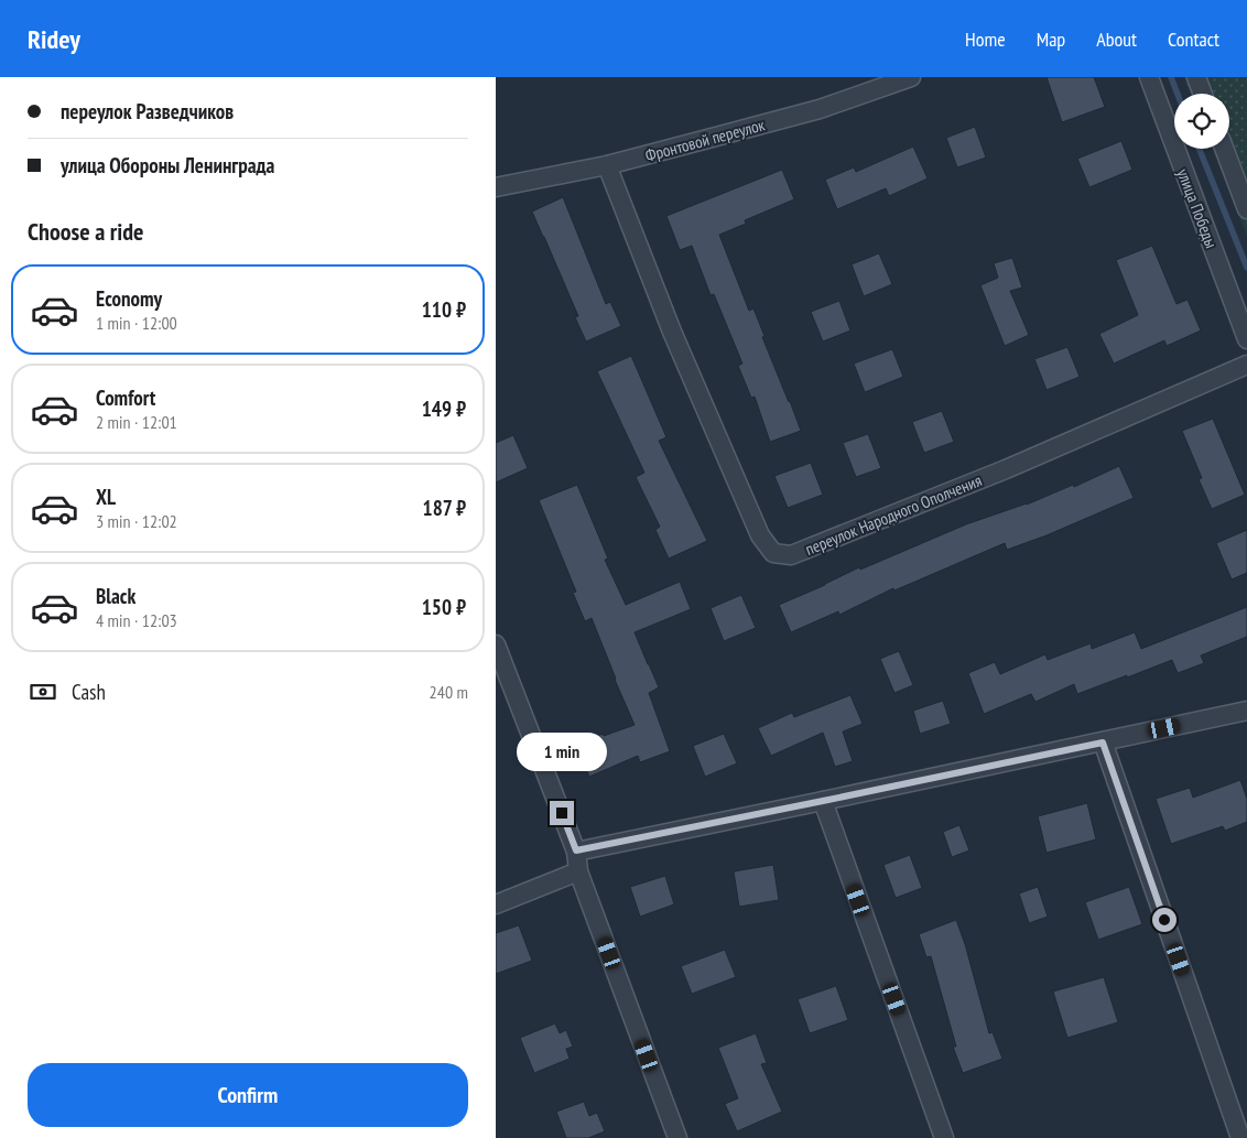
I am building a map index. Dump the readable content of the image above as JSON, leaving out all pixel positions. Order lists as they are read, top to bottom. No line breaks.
{"streets":{"street":["Фронтовой переулок","улица Победы","переулок Народного Ополчения"]},"crossings":[["Фронтовой переулок","переулок Народного Ополчения"]],"page":{"header":"Ridey","nav":["Home","Map","About","Contact"],"banner":["переулок Разведчиков","улица Обороны Ленинграда"],"heading":"Choose a ride","list":[{"name":"Economy","note":"1 min · 12:00","value":"110 ₽"},{"name":"Comfort","note":"2 min · 12:01","value":"149 ₽"},{"name":"XL","note":"3 min · 12:02","value":"187 ₽"},{"name":"Black","note":"4 min · 12:03","value":"150 ₽"}],"pay":["Cash","240 m"],"bubble":"1 min","buttons":"Confirm"}}
